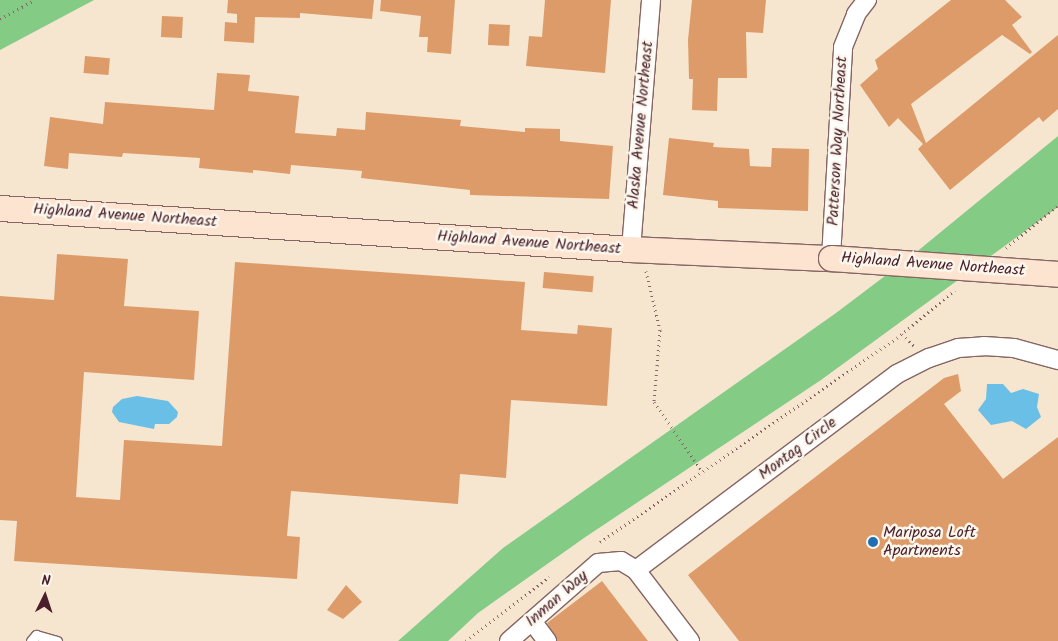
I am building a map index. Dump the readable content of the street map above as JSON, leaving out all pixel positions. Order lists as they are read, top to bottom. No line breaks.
{"streets":{"main road":["Highland Avenue Northeast"],"street":["Alaska Avenue Northeast","Patterson Way Northeast","Montag Circle","Inman Way"]},"crossings":[["Alaska Avenue Northeast","Highland Avenue Northeast"],["Patterson Way Northeast","Highland Avenue Northeast"],["Montag Circle","Inman Way"]],"places":["Mariposa Loft Apartments"],"north":"top"}
